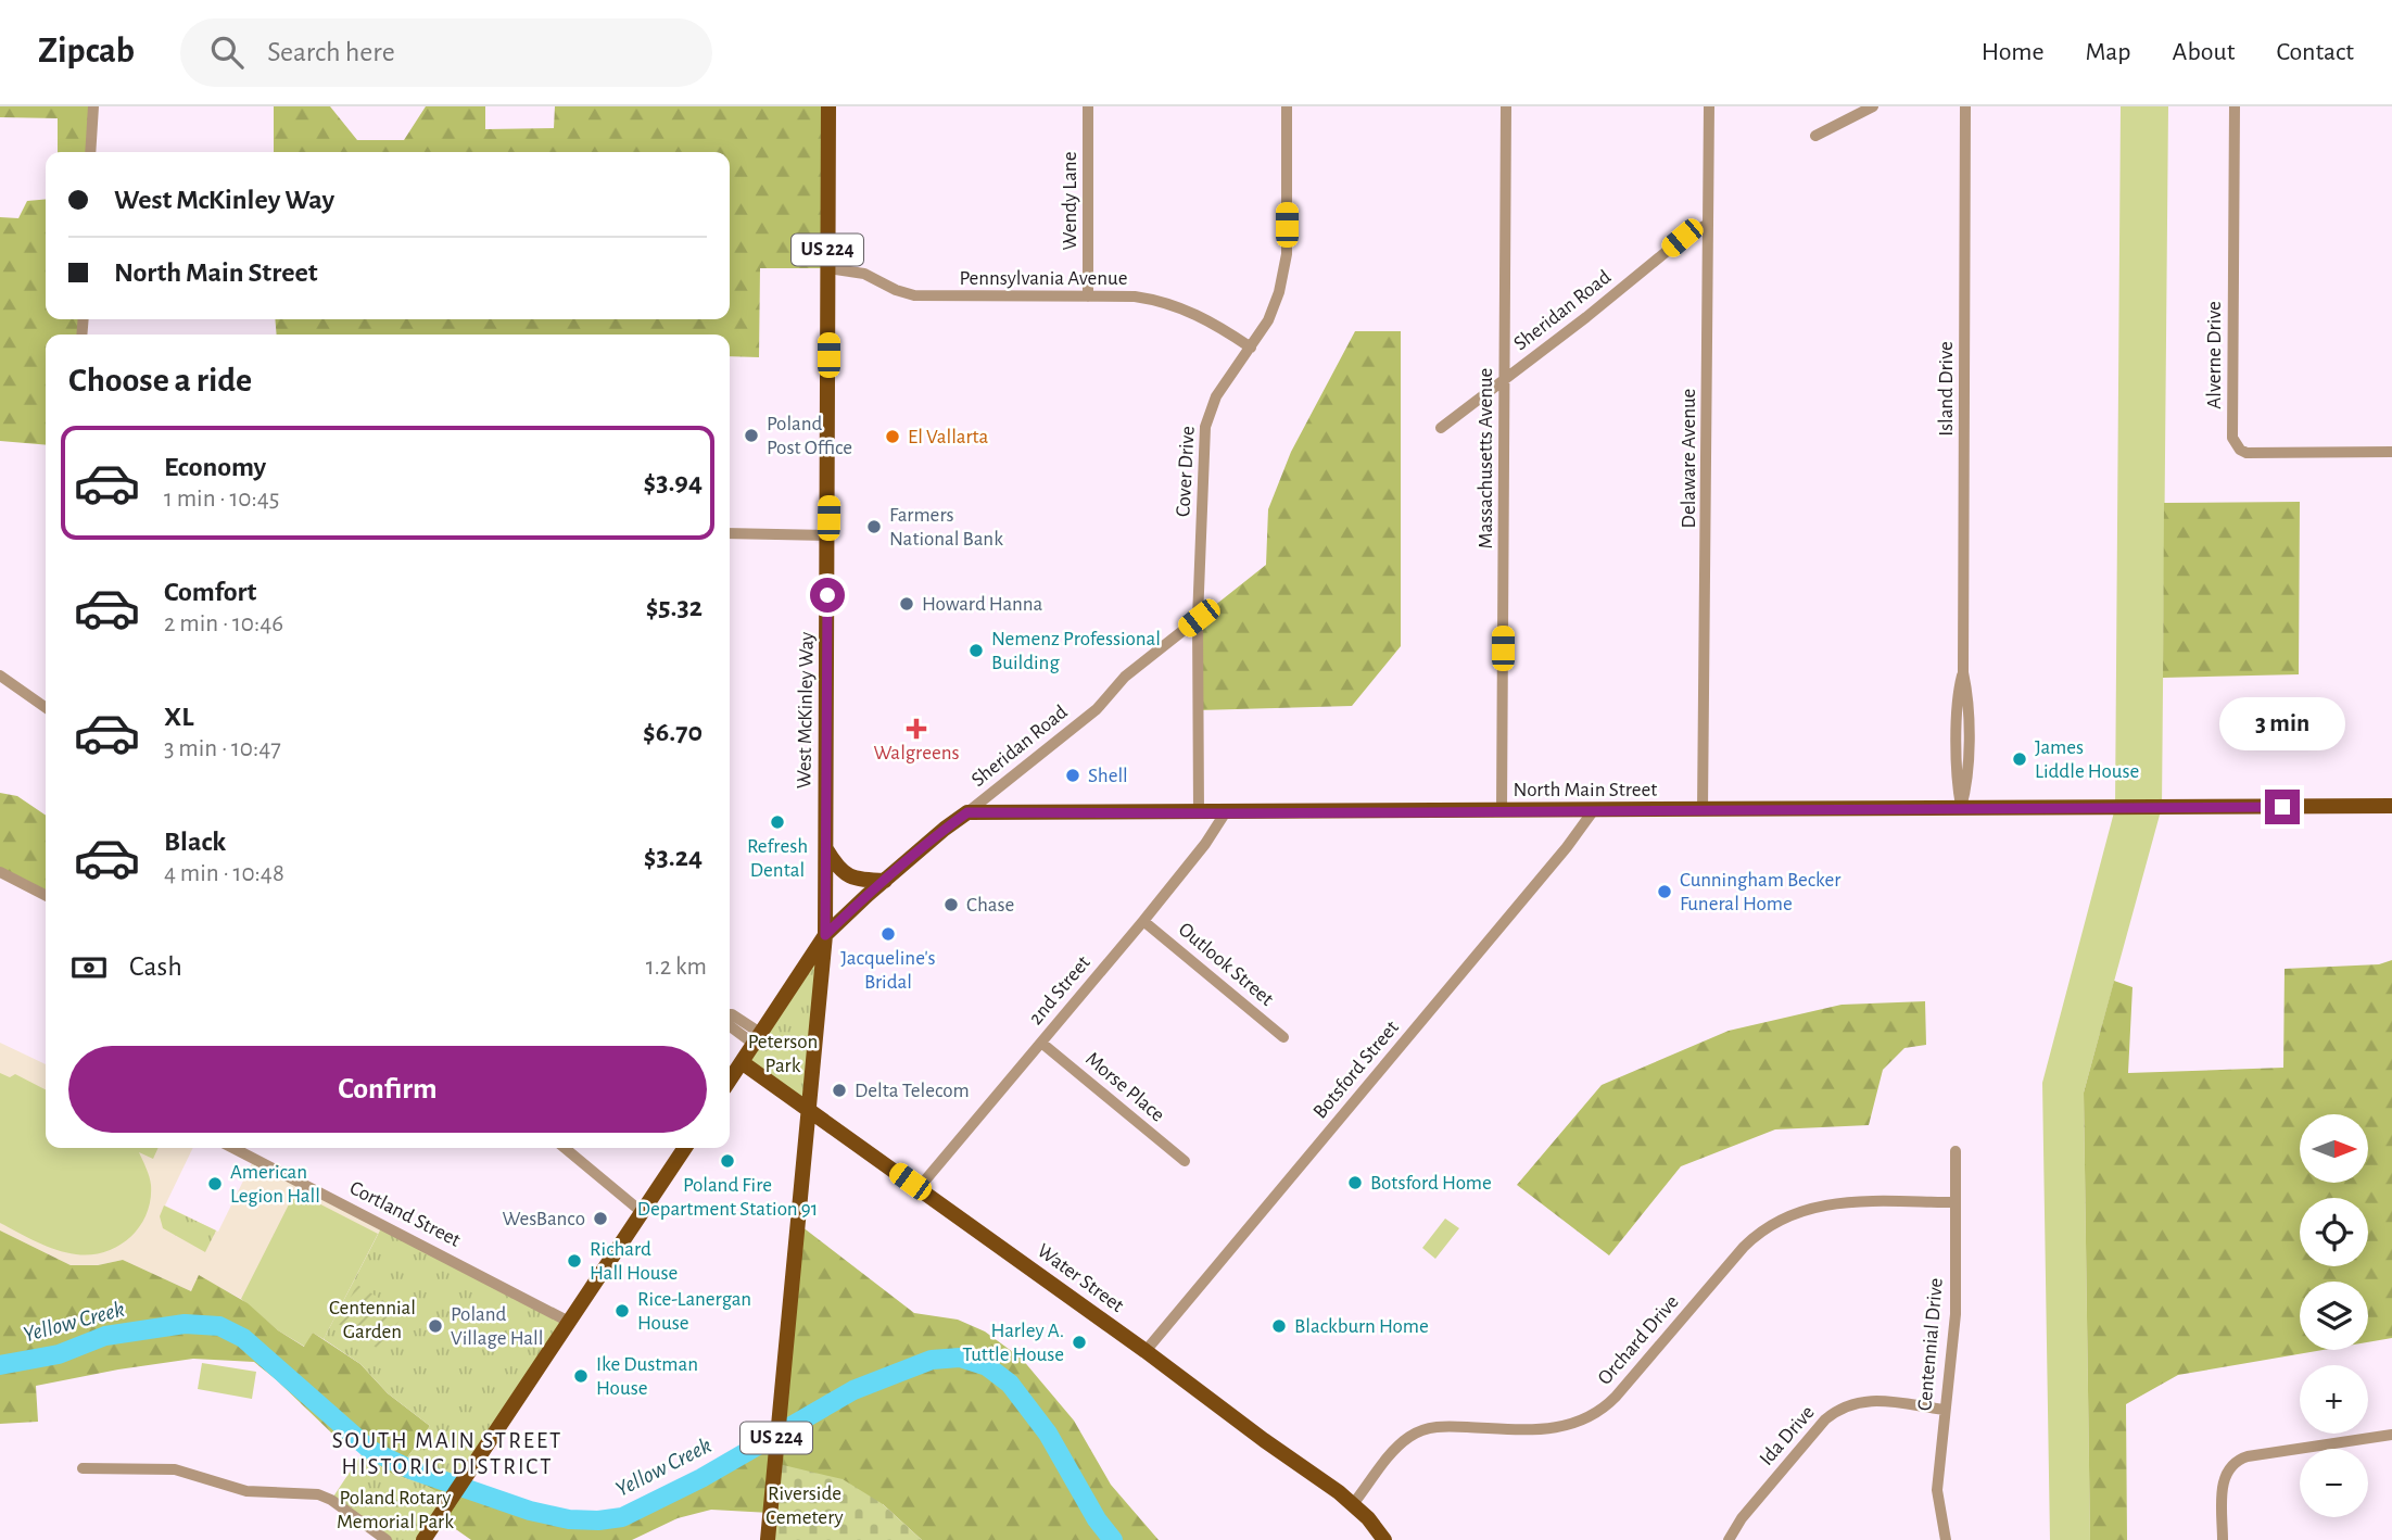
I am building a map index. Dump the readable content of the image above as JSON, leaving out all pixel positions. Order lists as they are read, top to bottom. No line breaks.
{"streets":{"main road":["US 224","West McKinley Way","North Main Street","Water Street"],"street":["Wendy Lane","Pennsylvania Avenue","Sheridan Road","Alverne Drive","Island Drive","Massachusetts Avenue","Delaware Avenue","Cover Drive","Outlook Street","2nd Street","Botsford Street","Morse Place","Cortland Street","Orchard Drive","Centennial Drive","Ida Drive"]},"crossings":[["Wendy Lane","Pennsylvania Avenue"],["US 224","Pennsylvania Avenue"],["US 224","West McKinley Way"],["US 224","Water Street"],["Pennsylvania Avenue","Cover Drive"],["Pennsylvania Avenue","West McKinley Way"],["Sheridan Road","Massachusetts Avenue"],["Sheridan Road","Delaware Avenue"],["Sheridan Road","Cover Drive"],["Sheridan Road","North Main Street"],["Island Drive","North Main Street"],["Massachusetts Avenue","North Main Street"],["Delaware Avenue","North Main Street"],["Cover Drive","North Main Street"],["North Main Street","2nd Street"],["North Main Street","Botsford Street"],["Outlook Street","2nd Street"],["2nd Street","Morse Place"],["2nd Street","Water Street"],["Botsford Street","Water Street"],["Water Street","Orchard Drive"],["Orchard Drive","Centennial Drive"],["Centennial Drive","Ida Drive"]],"districts":["SOUTH MAIN STREET HISTORIC DISTRICT"],"water":["Yellow Creek"],"parks":["Peterson Park","Centennial Garden","Riverside Cemetery","Poland Rotary Memorial Park"],"places":{"other":["Poland Post Office","El Vallarta","Farmers National Bank","Howard Hanna","Nemenz Professional Building","James Liddle House","Shell","Refresh Dental","Cunningham Becker Funeral Home","Chase","Jacqueline's Bridal","Delta Telecom","Poland Fire Department Station 91","Botsford Home","American Legion Hall","WesBanco","Richard Hall House","Rice-Lanergan House","Poland Village Hall","Blackburn Home","Harley A. Tuttle House","Ike Dustman House"],"health":["Walgreens"]},"north":"right","page":{"header":"Zipcab","search":"Search here","nav":["Home","Map","About","Contact"],"banner":["West McKinley Way","North Main Street"],"heading":"Choose a ride","list":[{"name":"Economy","note":"1 min · 10:45","value":"$3.94"},{"name":"Comfort","note":"2 min · 10:46","value":"$5.32"},{"name":"XL","note":"3 min · 10:47","value":"$6.70"},{"name":"Black","note":"4 min · 10:48","value":"$3.24"}],"bubble":"3 min","pay":["Cash","1.2 km"],"buttons":"Confirm","map_buttons":["+","−"]}}
